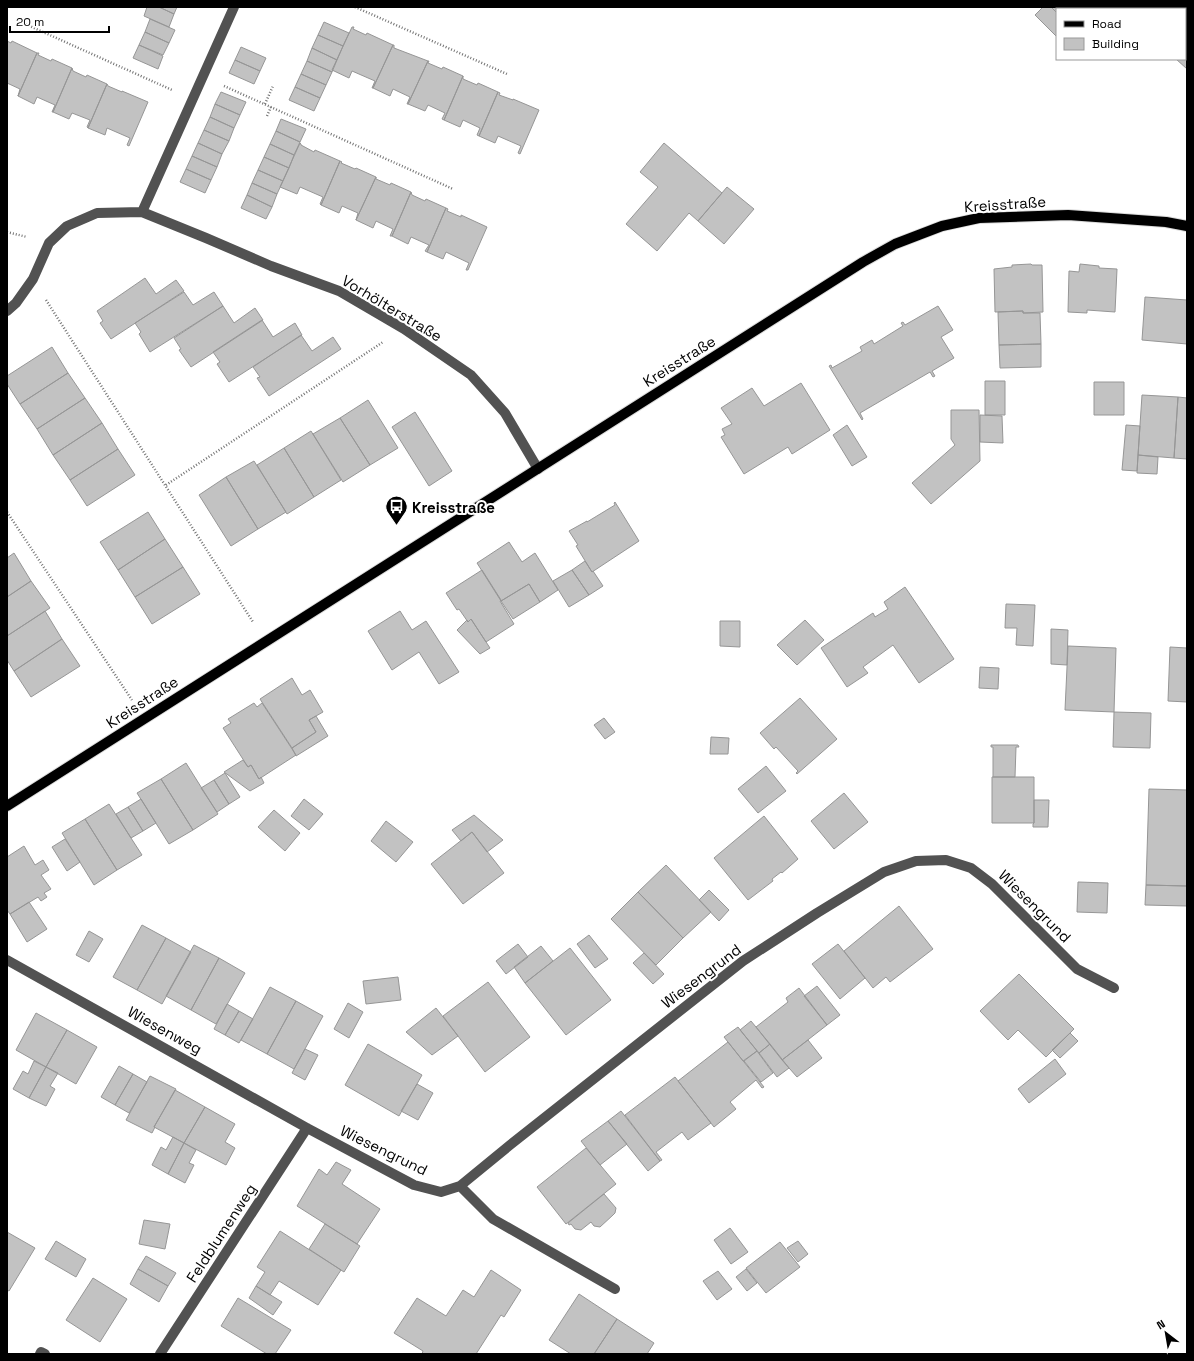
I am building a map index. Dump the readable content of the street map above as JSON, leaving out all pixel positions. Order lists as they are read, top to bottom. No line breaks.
{"streets":{"main road":["Kreisstraße"],"street":["Vorhölterstraße","Wiesengrund","Wiesenweg","Feldblumenweg"]},"crossings":[["Kreisstraße","Vorhölterstraße"],["Wiesengrund","Wiesenweg"],["Wiesengrund","Feldblumenweg"],["Wiesenweg","Feldblumenweg"]],"places":{"bus stop":["Kreisstraße"]},"legend":["Road","Building"],"scale_bar":"20 m","north":"top left"}
